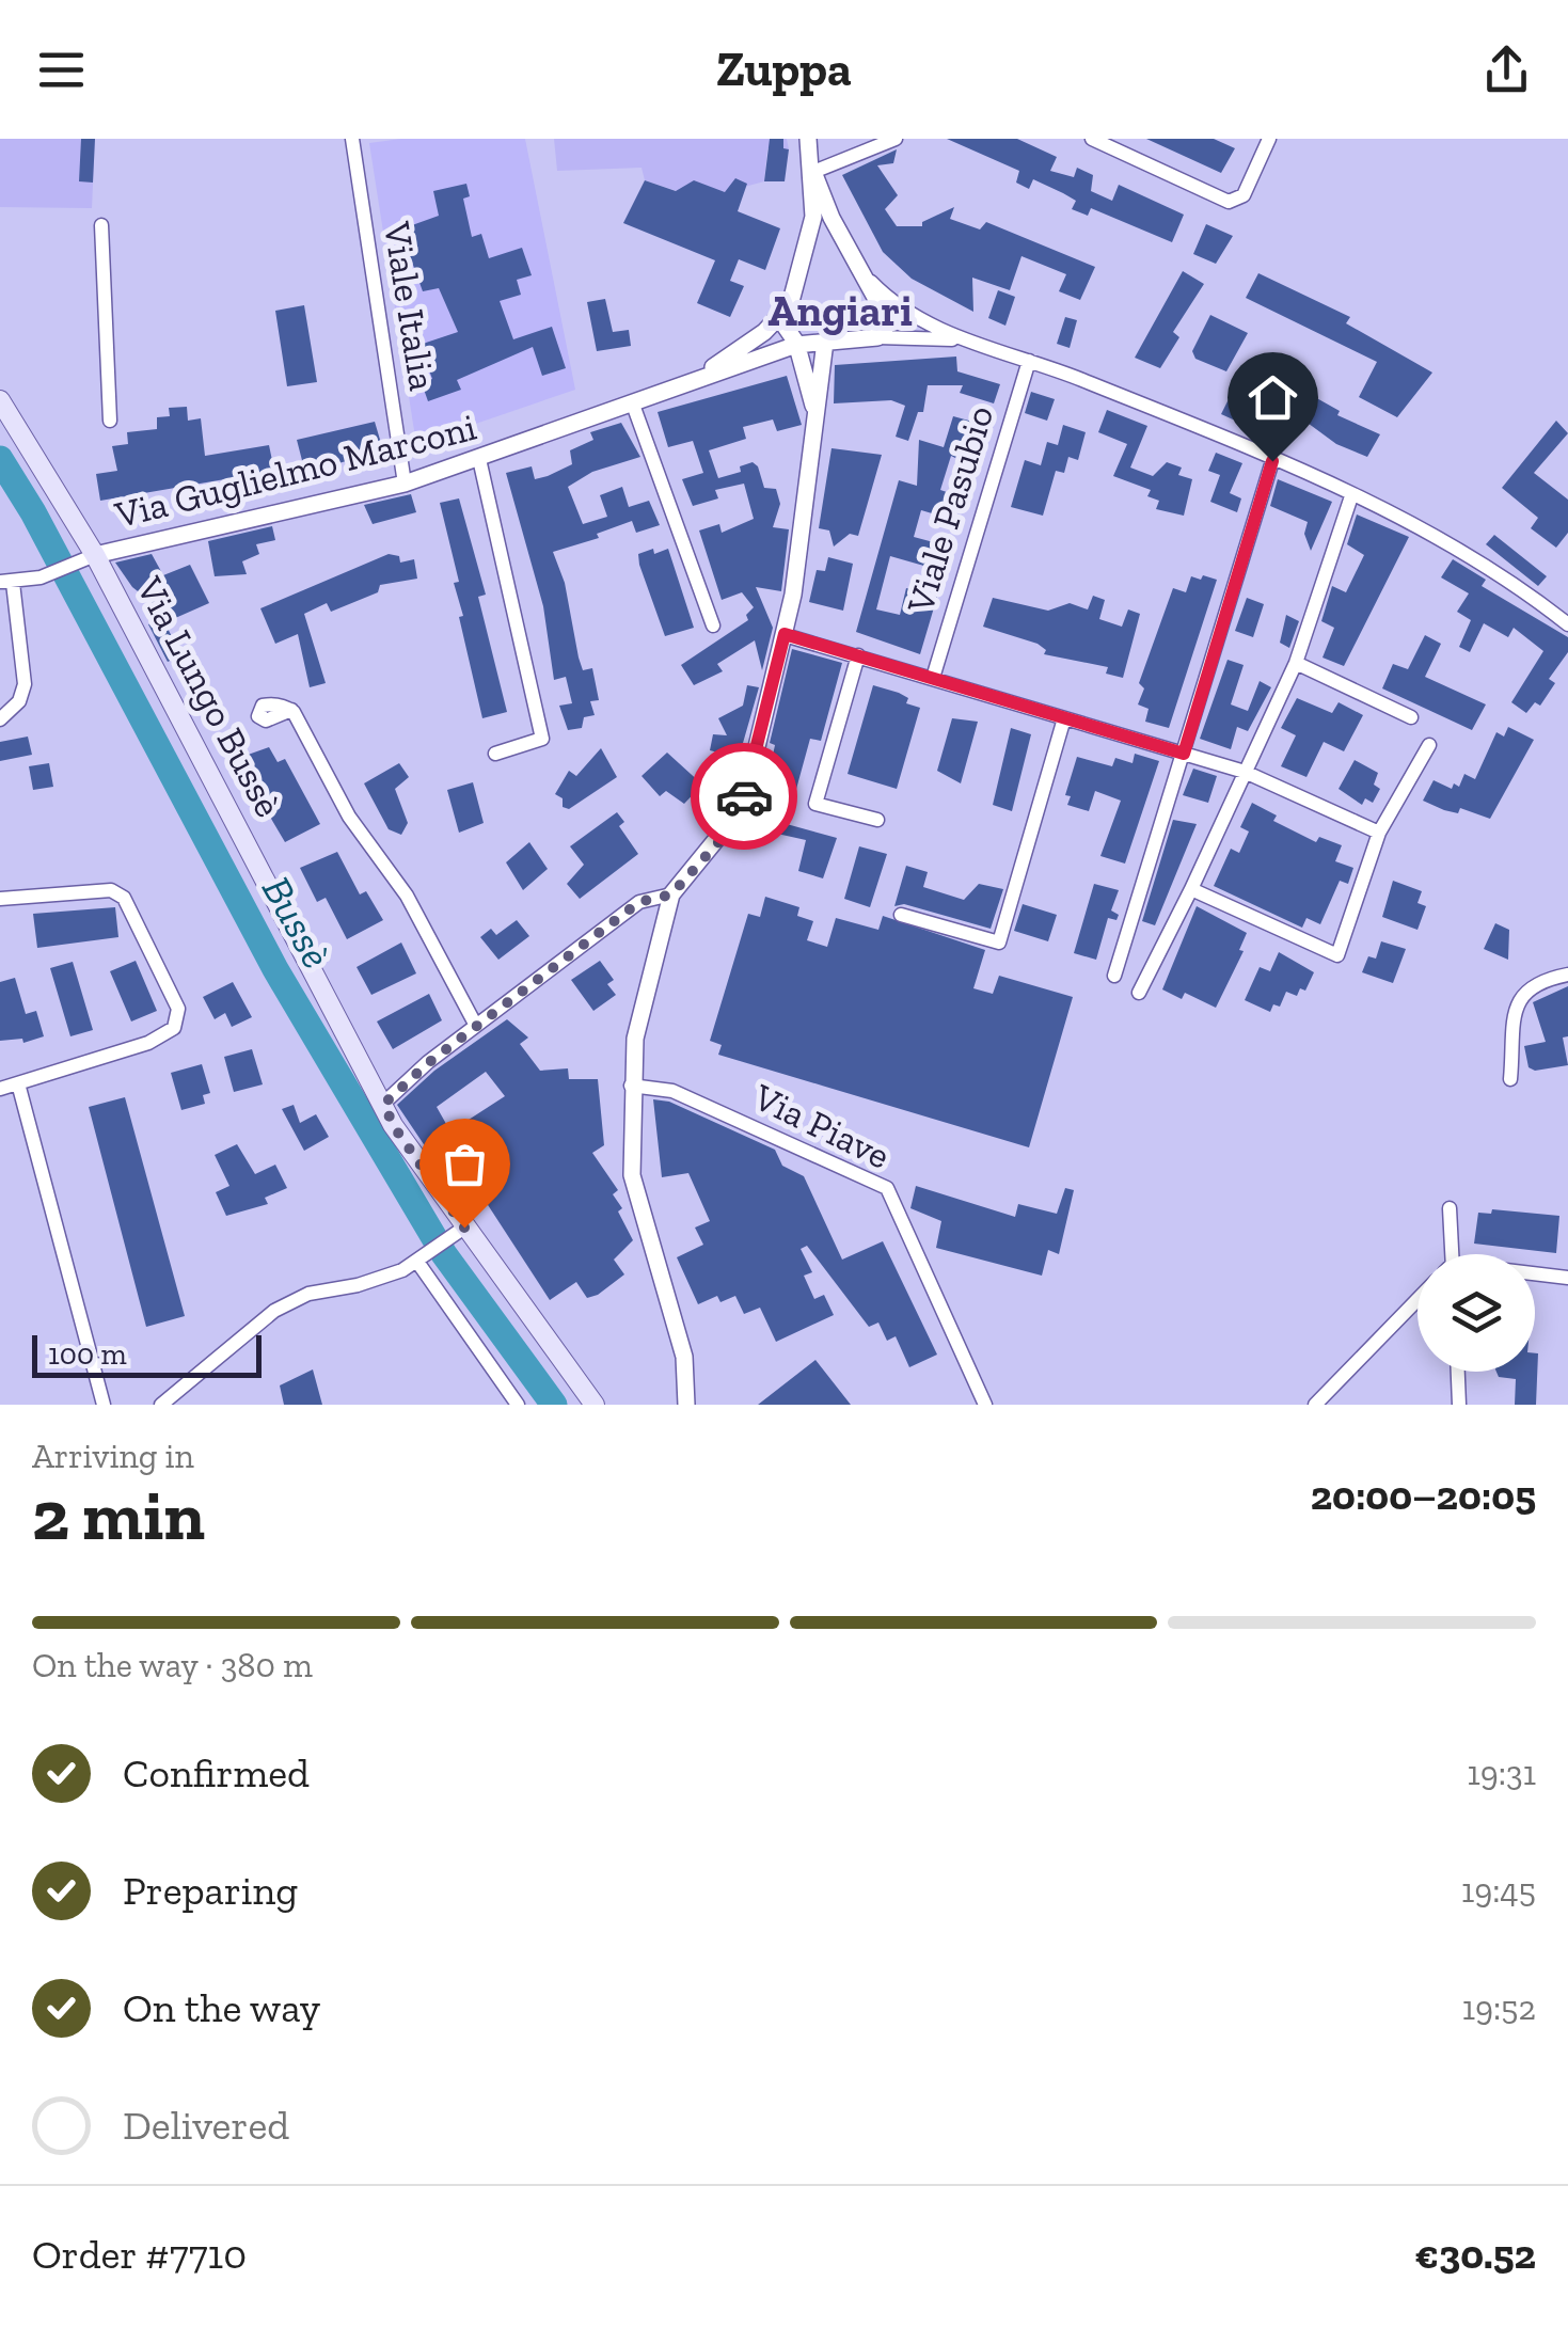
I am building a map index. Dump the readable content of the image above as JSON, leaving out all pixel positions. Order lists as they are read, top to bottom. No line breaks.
{"streets":{"main road":["Via Lungo Bussè"],"street":["Viale Italia","Via Guglielmo Marconi","Viale Pasubio","Via Piave"]},"crossings":[["Viale Italia","Via Guglielmo Marconi"],["Via Guglielmo Marconi","Via Lungo Bussè"]],"districts":["Angiari"],"water":["Bussè"],"scale_bar":"100 m","page":{"header":"Zuppa","scale":"100 m","heading":["2 min","Arriving in","20:00–20:05"],"panel":["Order #7710","€30.52"],"bar":"On the way · 380 m","list":[["Confirmed","19:31"],["Preparing","19:45"],["On the way","19:52"],"Delivered"]}}
